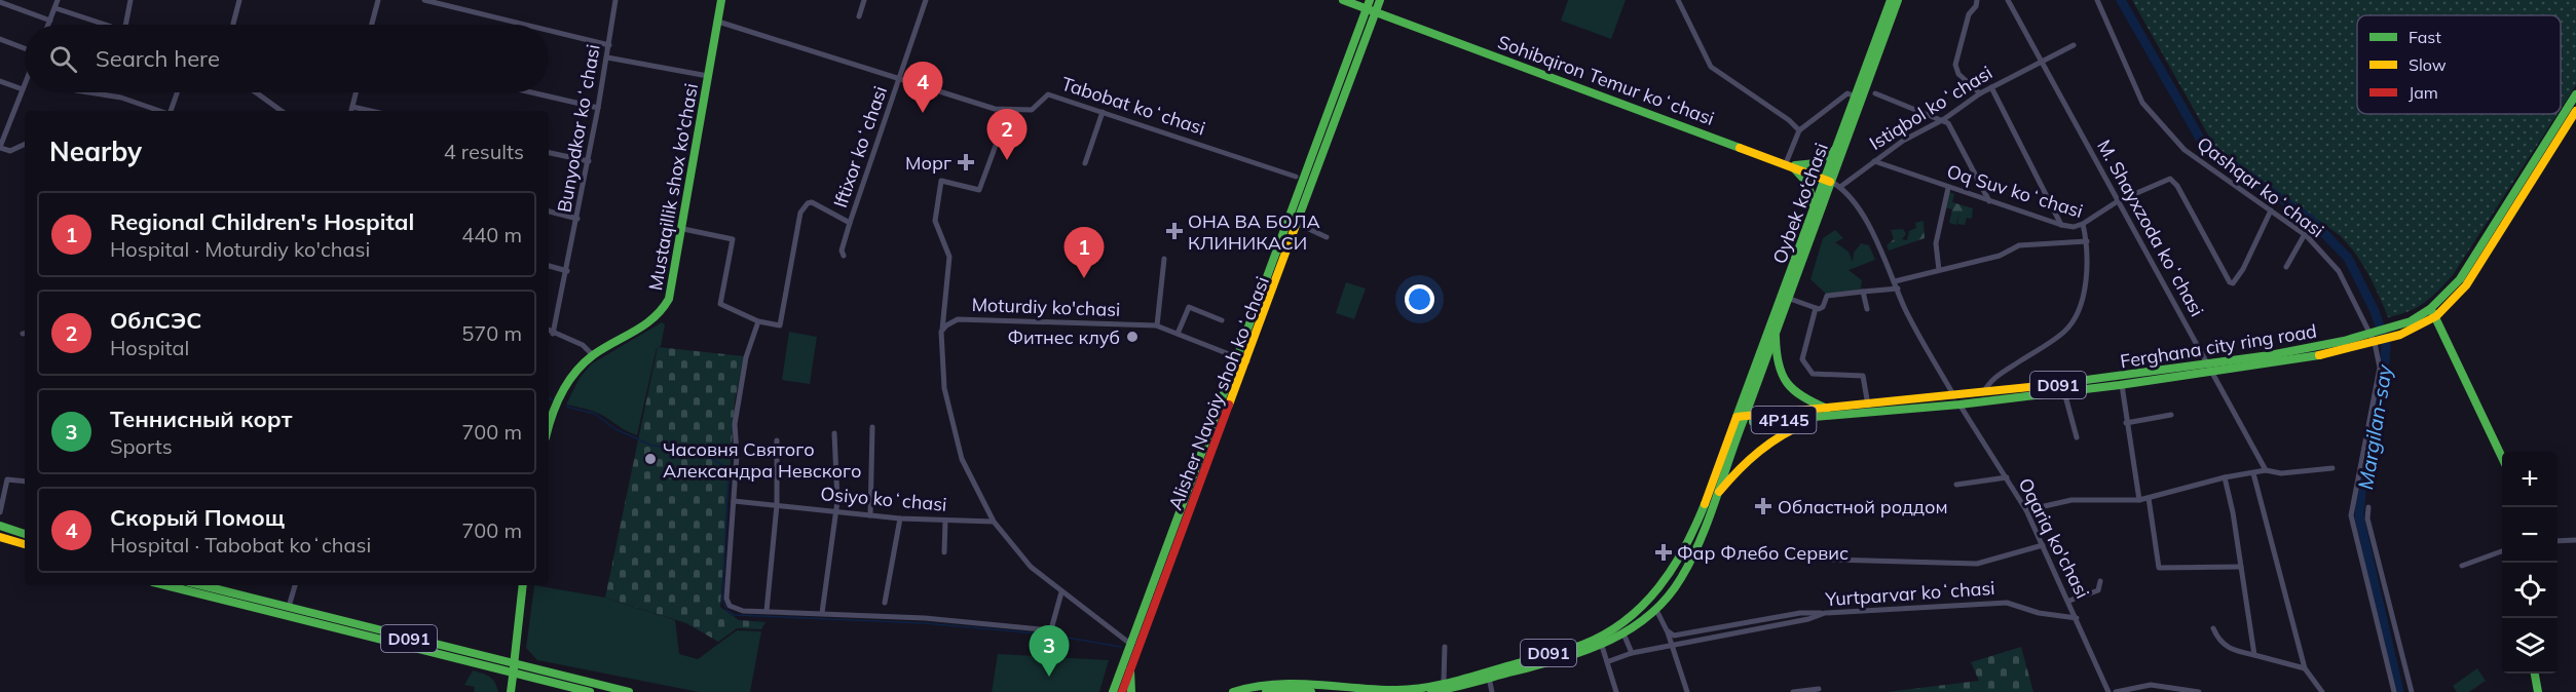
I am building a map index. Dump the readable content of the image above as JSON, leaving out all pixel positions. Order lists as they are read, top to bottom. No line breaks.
{"streets":{"main road":["Sohibqiron Temur koʻchasi","Mustaqillik shox ko'chasi","Oybek ko‘chasi","Ferghana city ring road","D091","Alisher Navoiy shoh koʻchasi","4P145"],"street":["Tabobat koʻchasi","Istiqbol koʻchasi","Bunyodkor koʻchasi","Iftixor koʻchasi","Qashqar koʻchasi","Oq Suv koʻchasi","M. Shayxzoda koʻchasi","Moturdiy ko'chasi","Osiyo koʻchasi","Oqariq ko'chasi","Yurtparvar koʻchasi"]},"crossings":[["Sohibqiron Temur koʻchasi","Istiqbol koʻchasi"],["Sohibqiron Temur koʻchasi","Oybek ko‘chasi"],["Sohibqiron Temur koʻchasi","Alisher Navoiy shoh koʻchasi"],["Tabobat koʻchasi","Iftixor koʻchasi"],["Tabobat koʻchasi","Mustaqillik shox ko'chasi"],["Istiqbol koʻchasi","Oq Suv koʻchasi"],["Istiqbol koʻchasi","Oybek ko‘chasi"],["Istiqbol koʻchasi","M. Shayxzoda koʻchasi"],["Qashqar koʻchasi","Ferghana city ring road"],["Oq Suv koʻchasi","Ferghana city ring road"],["Oybek ko‘chasi","Ferghana city ring road"],["Oybek ko‘chasi","D091"],["M. Shayxzoda koʻchasi","Ferghana city ring road"],["Moturdiy ko'chasi","Alisher Navoiy shoh koʻchasi"],["Ferghana city ring road","D091"],["Ferghana city ring road","Oqariq ko'chasi"],["Oqariq ko'chasi","Yurtparvar koʻchasi"]],"water":["Margilan-say"],"places":{"health":["Морг","ОНА ВА БОЛА КЛИНИКАСИ","Областной роддом","Фар Флебо Сервис"],"other":["Фитнес клуб","Часовня Святого Александра Невского"]},"legend":["Fast","Slow","Jam"],"page":{"search":"Search here","pins":["4","2","1","3"],"heading":["Nearby","4 results"],"list":[{"mark":"1","name":"Regional Children's Hospital","note":"Hospital · Moturdiy ko'chasi","value":"440 m"},{"mark":"2","name":"ОблСЭС","note":"Hospital","value":"570 m"},{"mark":"3","name":"Теннисный корт","note":"Sports","value":"700 m"},{"mark":"4","name":"Скорый Помощ","note":"Hospital · Tabobat koʻchasi","value":"700 m"}],"map_buttons":["+","−"]}}
